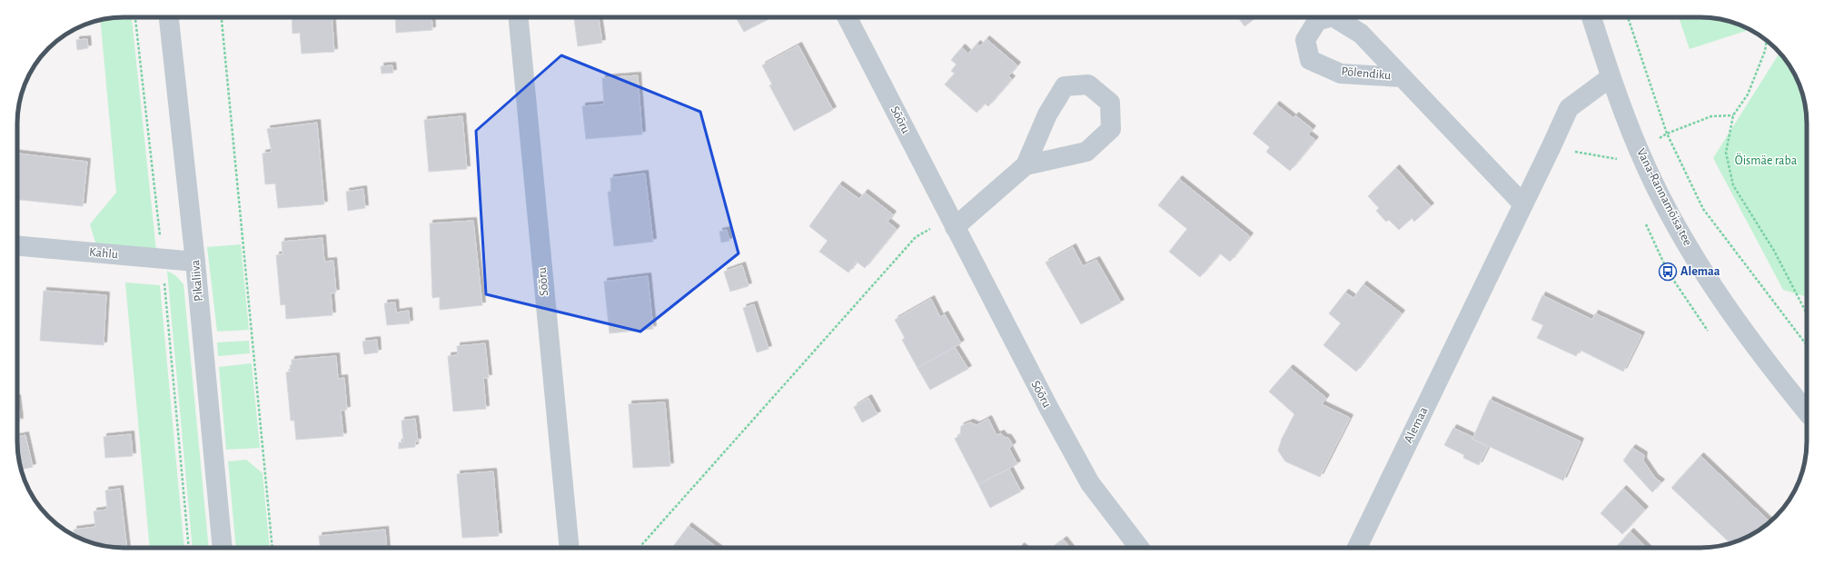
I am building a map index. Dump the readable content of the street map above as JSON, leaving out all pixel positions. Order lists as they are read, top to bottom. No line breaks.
{"streets":{"street":["Põlendiku","Sõõru","Vana-Rannamõisa tee","Kahlu","Pikaliiva","Alemaa"]},"crossings":[["Põlendiku","Alemaa"],["Vana-Rannamõisa tee","Alemaa"],["Kahlu","Pikaliiva"]],"parks":["Õismäe raba"],"places":{"bus stop":["Alemaa"]}}
